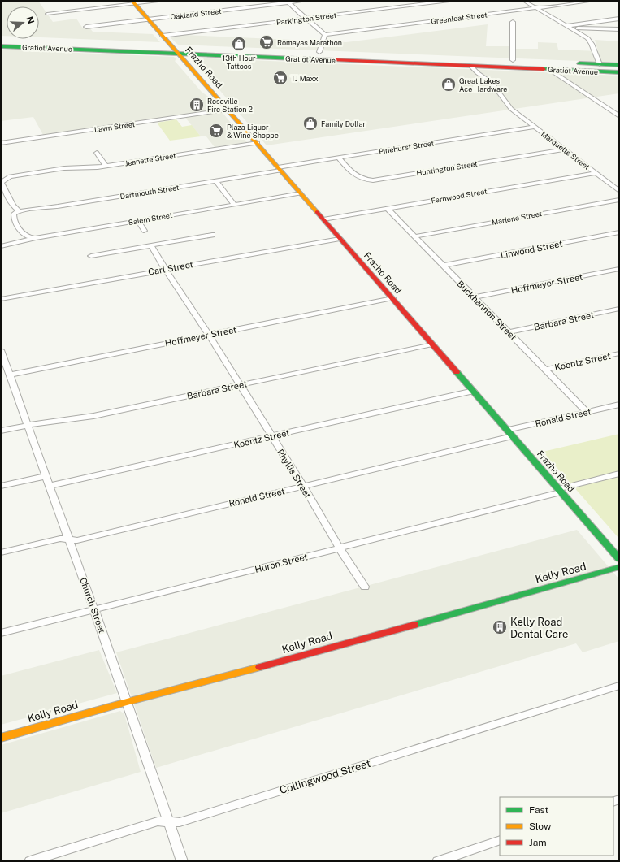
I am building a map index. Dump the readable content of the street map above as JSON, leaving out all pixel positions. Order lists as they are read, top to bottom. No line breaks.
{"streets":{"main road":["Gratiot Avenue","Frazho Road","Kelly Road"],"street":["Oakland Street","Greenleaf Street","Parkington Street","Lawn Street","Pinehurst Street","Marquette Street","Jeanette Street","Huntington Street","Dartmouth Street","Fernwood Street","Marlene Street","Salem Street","Linwood Street","Carl Street","Hoffmeyer Street","Buckhannon Street","Barbara Street","Koontz Street","Ronald Street","Phyllis Street","Huron Street","Church Street","Collingwood Street"]},"crossings":[["Oakland Street","Frazho Road"],["Parkington Street","Frazho Road"],["Gratiot Avenue","Frazho Road"],["Gratiot Avenue","Marquette Street"],["Frazho Road","Lawn Street"],["Frazho Road","Pinehurst Street"],["Frazho Road","Jeanette Street"],["Frazho Road","Dartmouth Street"],["Frazho Road","Fernwood Street"],["Frazho Road","Salem Street"],["Frazho Road","Carl Street"],["Frazho Road","Hoffmeyer Street"],["Frazho Road","Barbara Street"],["Frazho Road","Koontz Street"],["Frazho Road","Ronald Street"],["Frazho Road","Huron Street"],["Pinehurst Street","Marquette Street"],["Pinehurst Street","Huntington Street"],["Pinehurst Street","Dartmouth Street"],["Marquette Street","Huntington Street"],["Marquette Street","Fernwood Street"],["Fernwood Street","Buckhannon Street"],["Marlene Street","Buckhannon Street"],["Linwood Street","Buckhannon Street"],["Carl Street","Phyllis Street"],["Hoffmeyer Street","Buckhannon Street"],["Hoffmeyer Street","Phyllis Street"],["Hoffmeyer Street","Church Street"],["Buckhannon Street","Barbara Street"],["Buckhannon Street","Koontz Street"],["Buckhannon Street","Ronald Street"],["Barbara Street","Phyllis Street"],["Barbara Street","Church Street"],["Koontz Street","Phyllis Street"],["Koontz Street","Church Street"],["Ronald Street","Phyllis Street"],["Ronald Street","Church Street"],["Phyllis Street","Huron Street"],["Huron Street","Church Street"],["Kelly Road","Church Street"],["Church Street","Collingwood Street"]],"places":{"supermarket":["Romayas Marathon","TJ Maxx","Plaza Liquor & Wine Shoppe"],"shop":["13th Hour Tattoos","Great Lakes Ace Hardware","Family Dollar"],"building":["Roseville Fire Station 2","Kelly Road Dental Care"]},"legend":["Fast","Slow","Jam"],"north":"right"}
